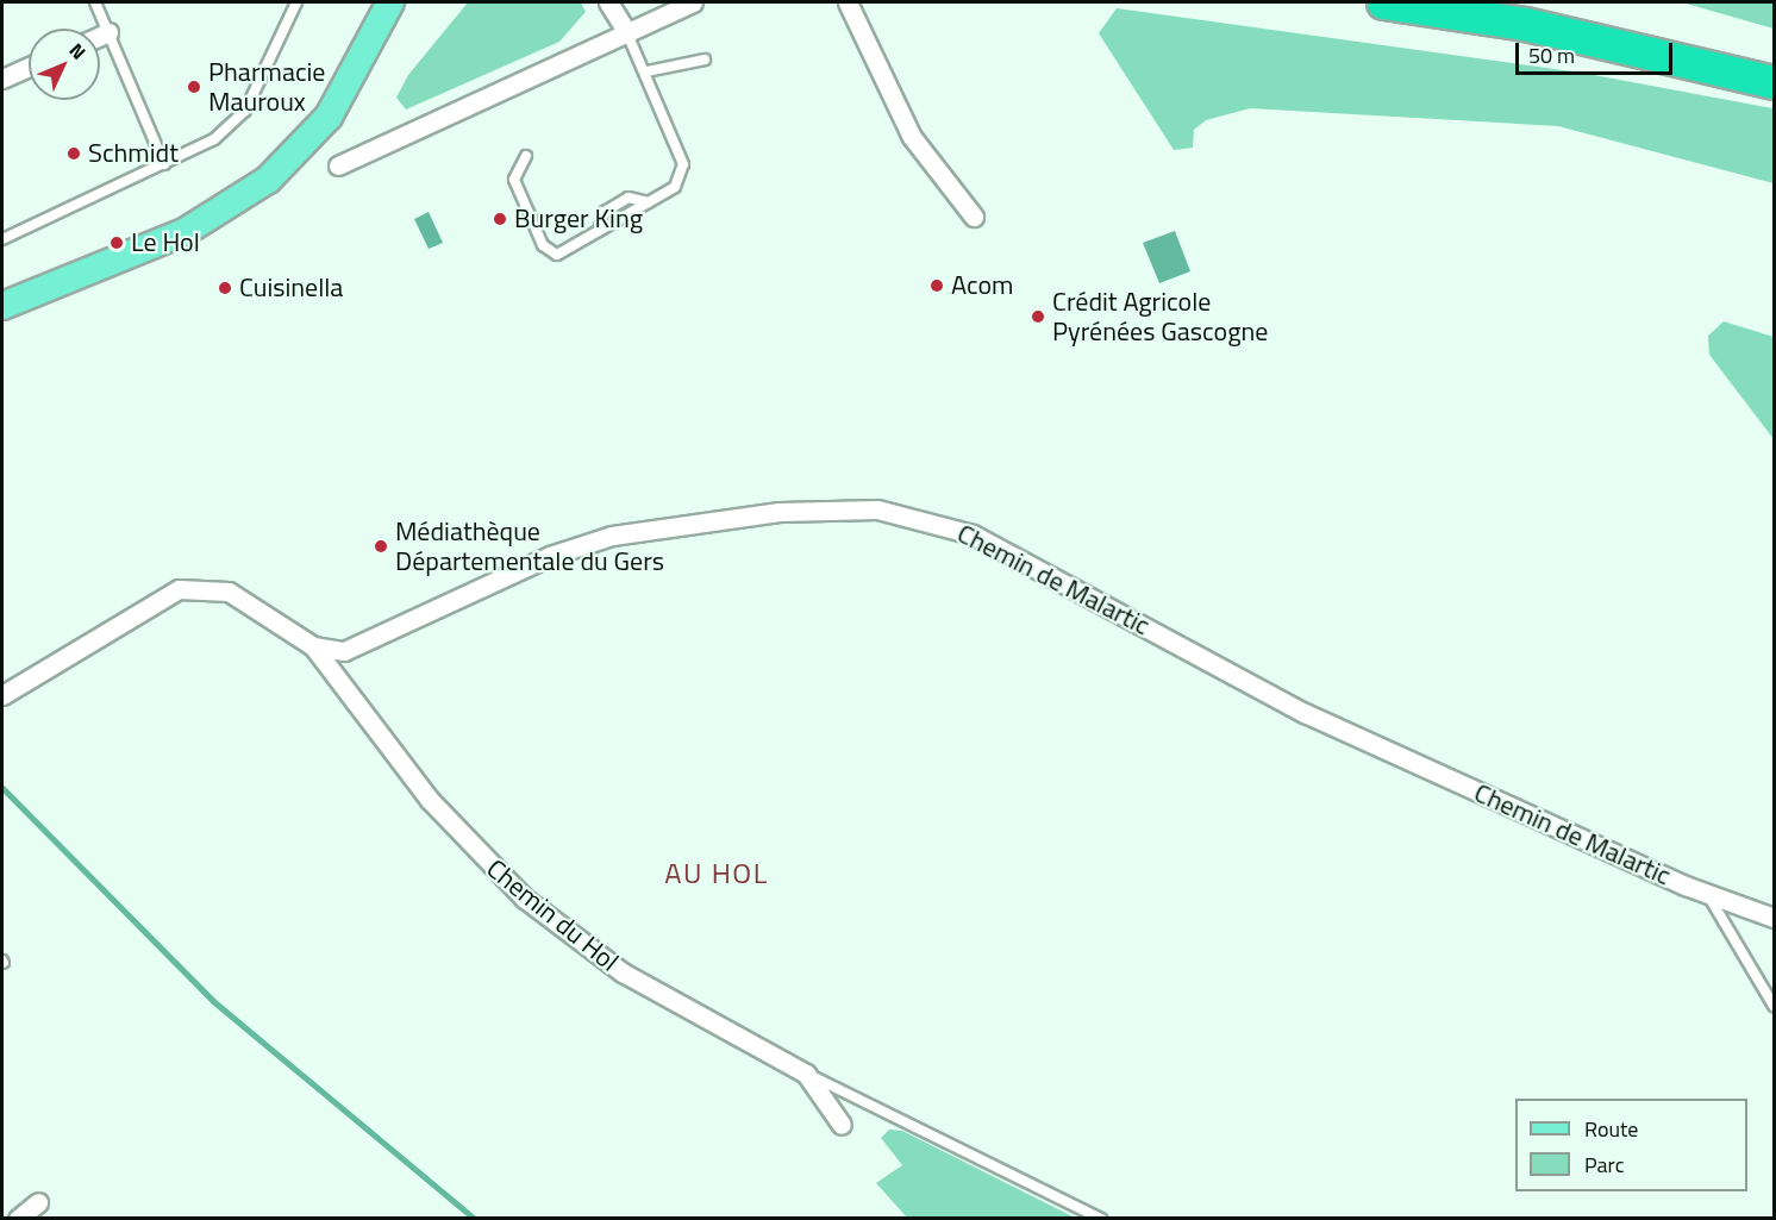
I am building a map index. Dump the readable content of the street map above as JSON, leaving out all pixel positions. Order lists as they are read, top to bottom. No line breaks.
{"streets":{"street":["Chemin de Malartic","Chemin du Hol"]},"crossings":[["Chemin de Malartic","Chemin du Hol"]],"districts":["AU HOL"],"places":["Pharmacie Mauroux","Schmidt","Burger King","Le Hol","Acom","Cuisinella","Crédit Agricole Pyrénées Gascogne","Médiathèque Départementale du Gers"],"legend":["Route","Parc"],"scale_bar":"50 m","north":"top right"}
